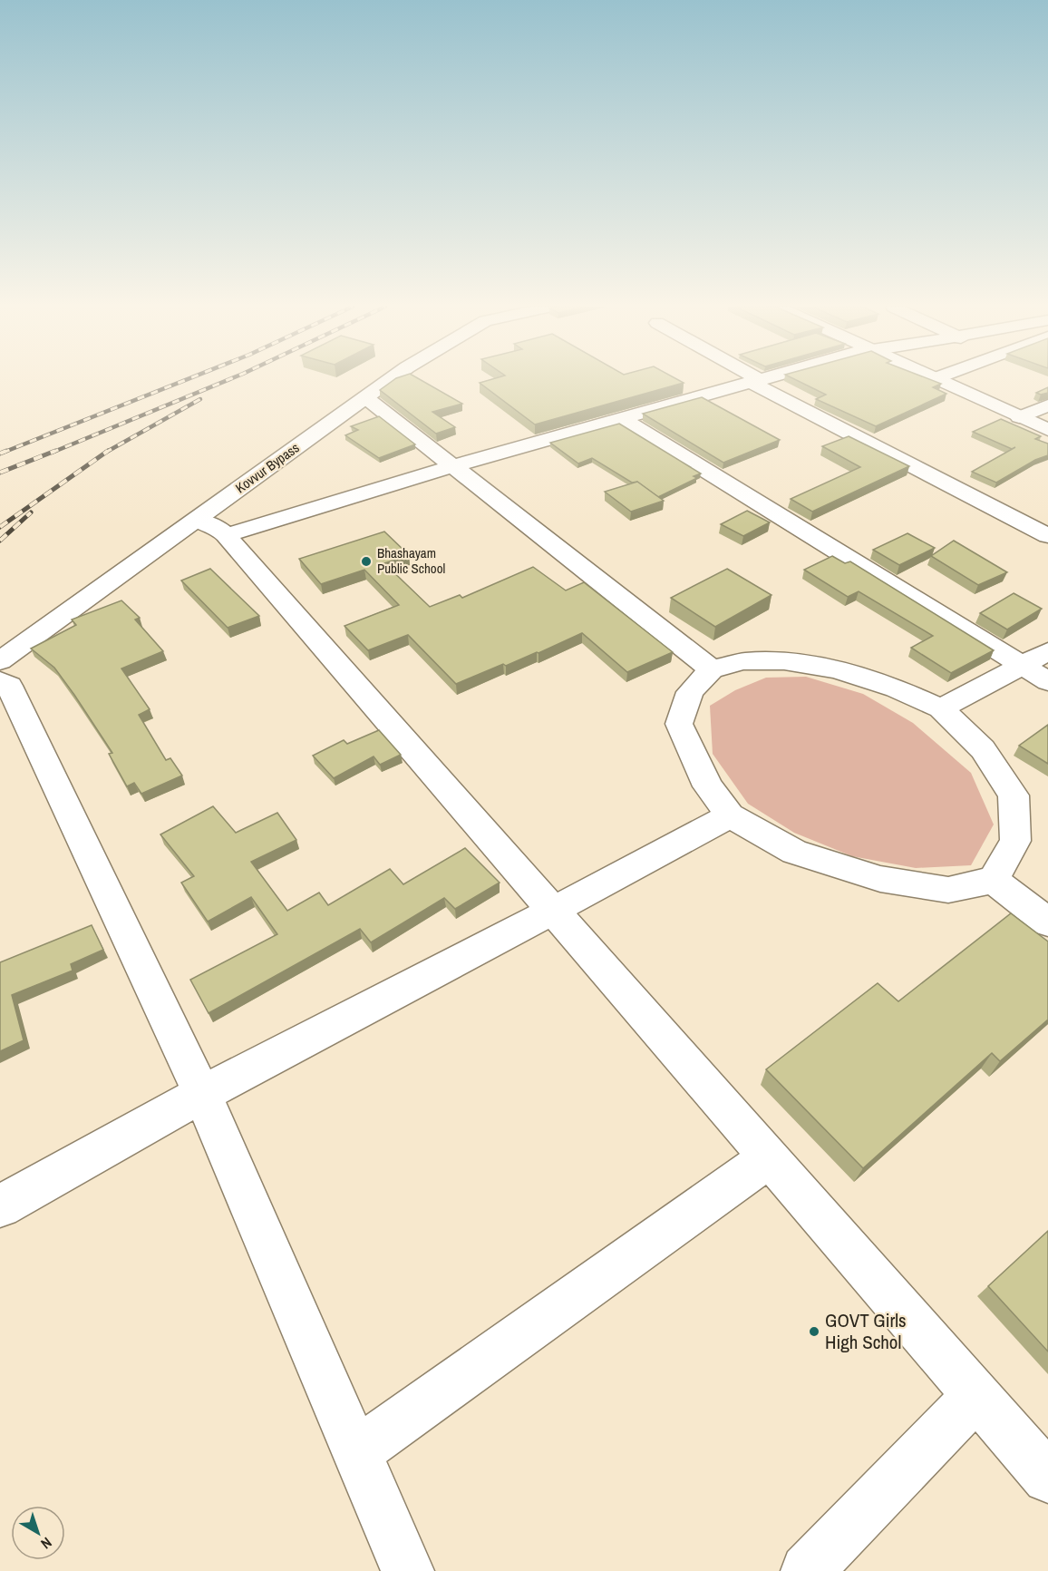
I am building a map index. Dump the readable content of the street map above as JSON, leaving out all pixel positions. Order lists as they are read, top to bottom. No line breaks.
{"streets":{"street":["Kovvur Bypass"]},"places":["Bhashayam Public School","GOVT Girls High Schol"],"north":"bottom right"}
